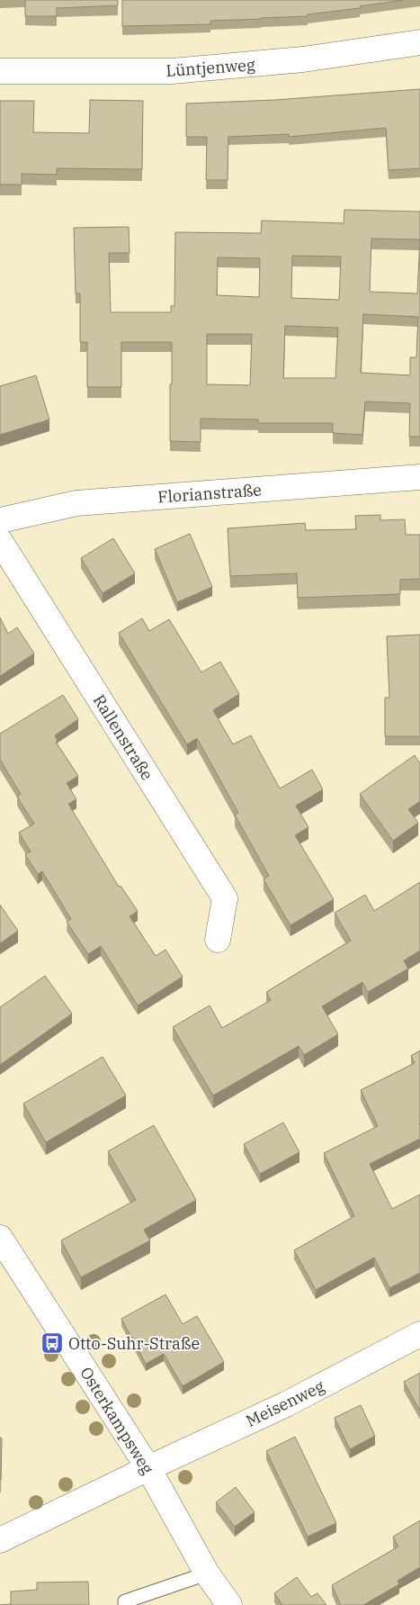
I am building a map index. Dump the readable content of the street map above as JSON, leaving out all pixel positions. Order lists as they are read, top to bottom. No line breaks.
{"streets":{"street":["Lüntjenweg","Florianstraße","Rallenstraße","Meisenweg","Osterkampsweg"]},"crossings":[["Meisenweg","Osterkampsweg"]],"places":{"bus stop":["Otto-Suhr-Straße"]}}
